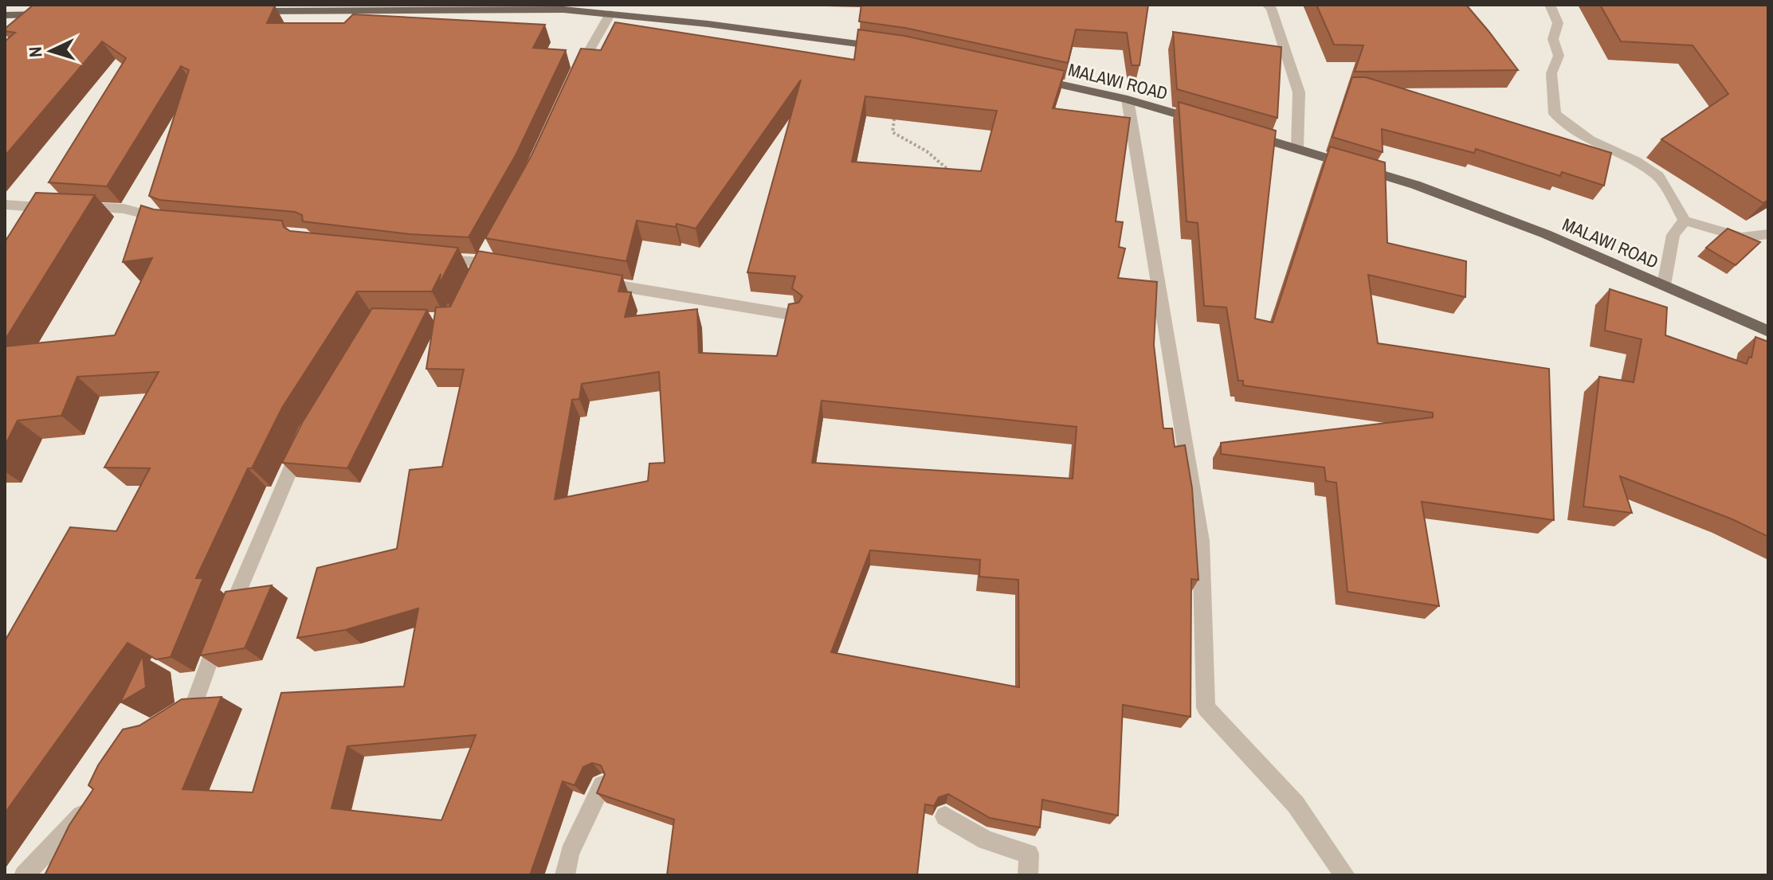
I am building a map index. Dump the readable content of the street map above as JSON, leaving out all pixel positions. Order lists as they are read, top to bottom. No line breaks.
{"streets":{"main road":["MALAWI ROAD"]},"north":"left"}
